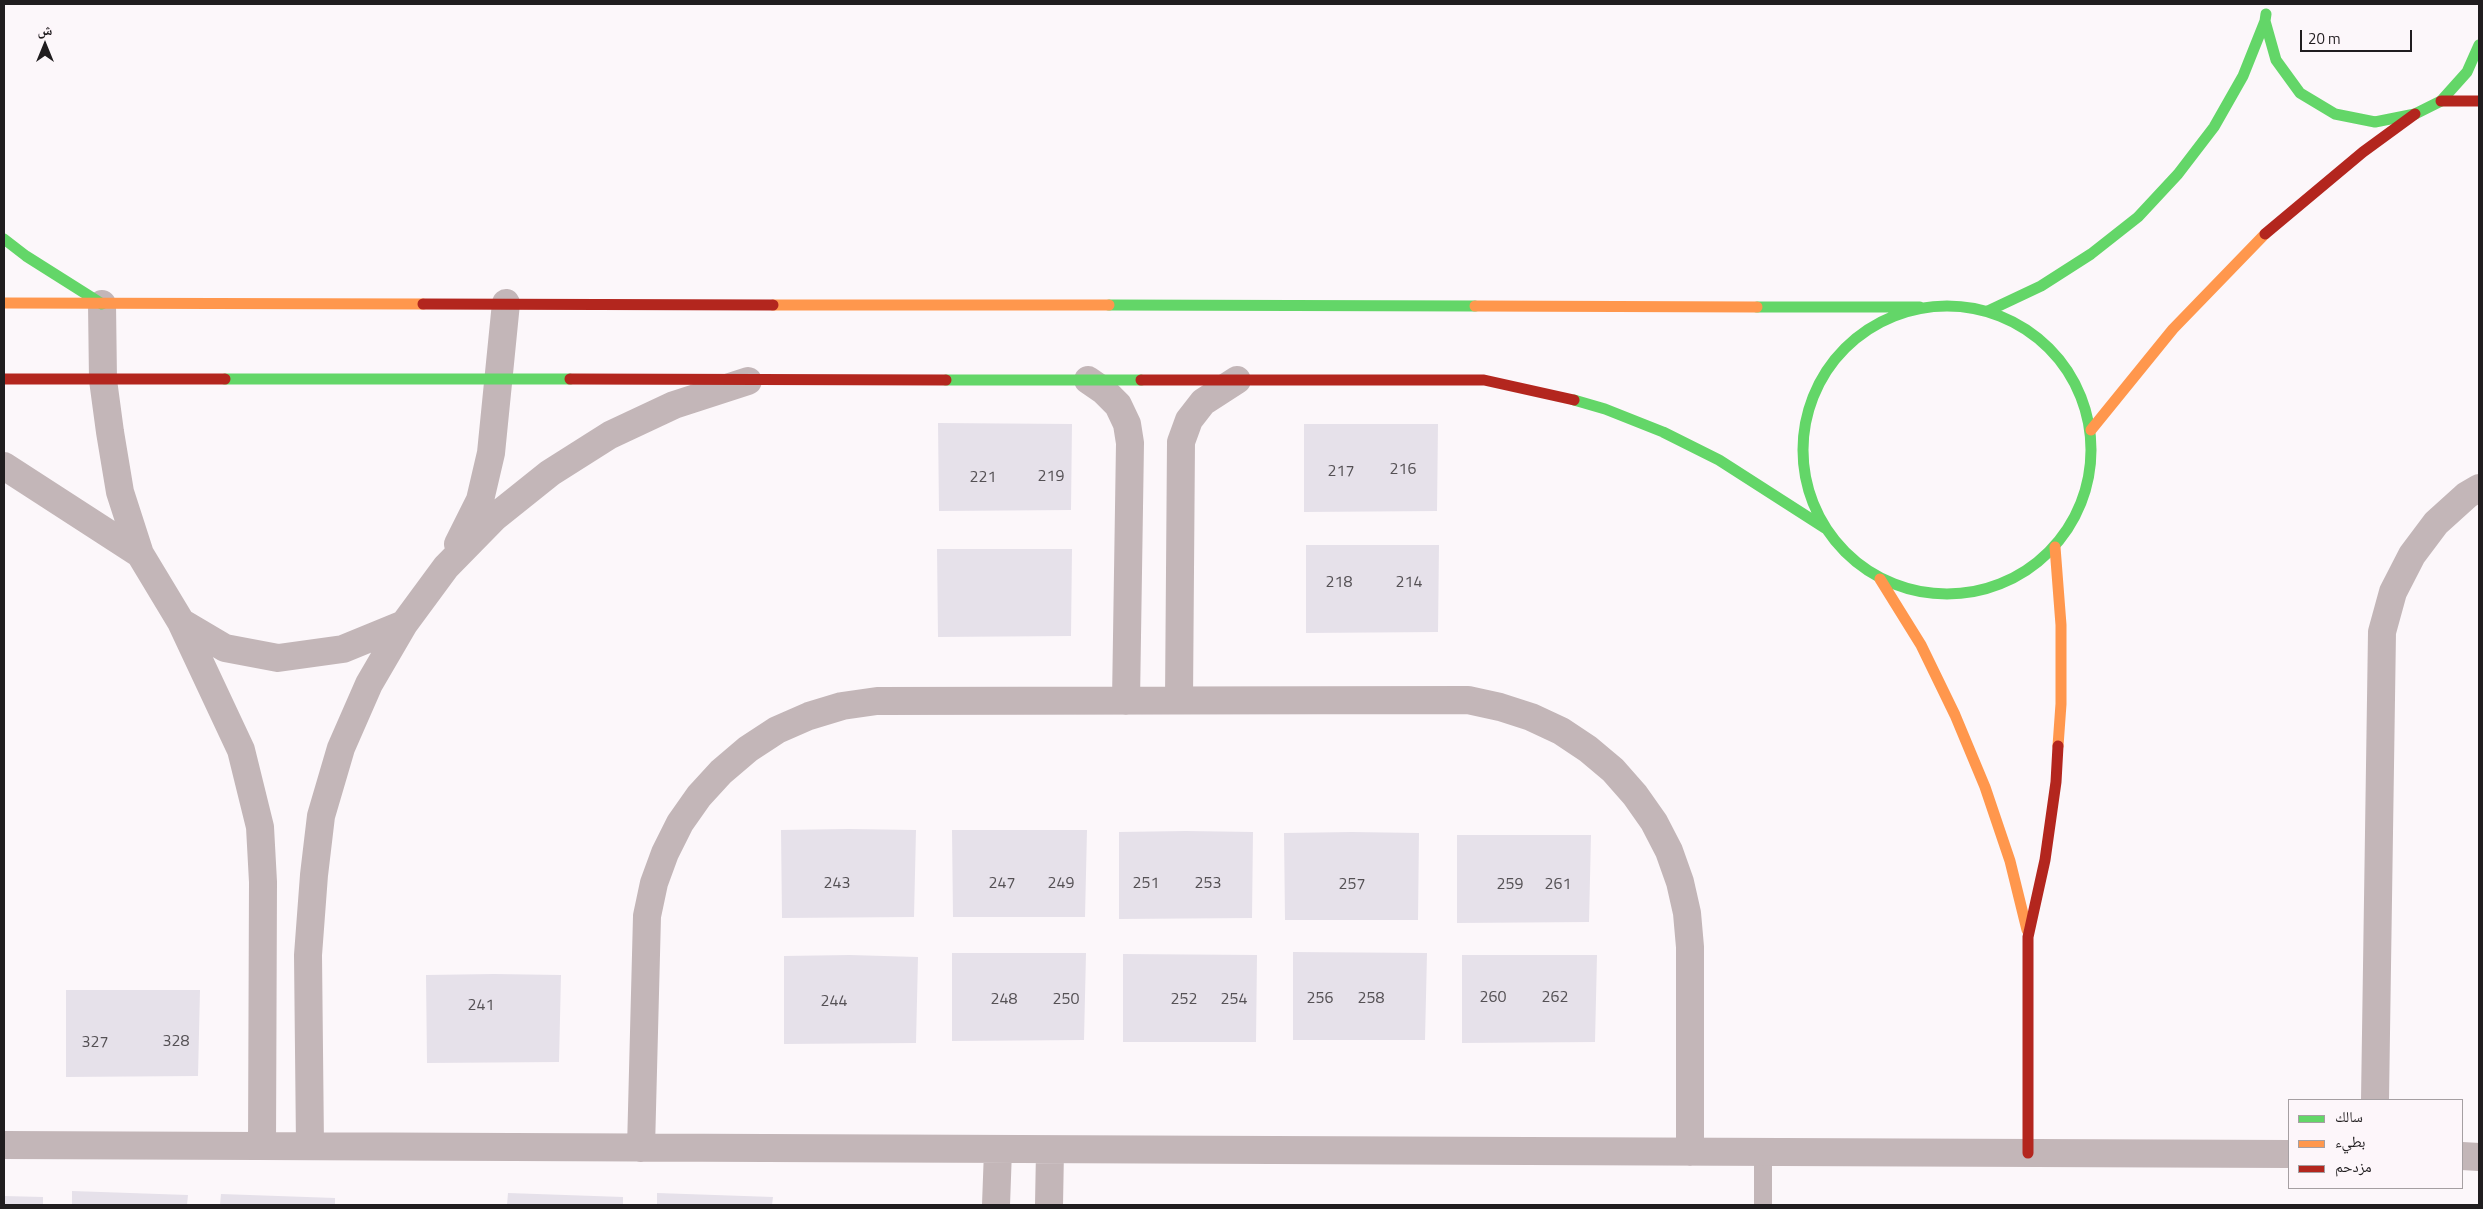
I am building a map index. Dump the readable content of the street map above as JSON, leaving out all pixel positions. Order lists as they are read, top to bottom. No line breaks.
{"house_numbers":["216","217","219","221","218","214","243","247","249","251","253","257","259","261","260","262","256","258","248","250","252","254","244","241","328","327"],"legend":["سالك","بطيء","مزدحم"],"scale_bar":"20 m","north":"top"}
